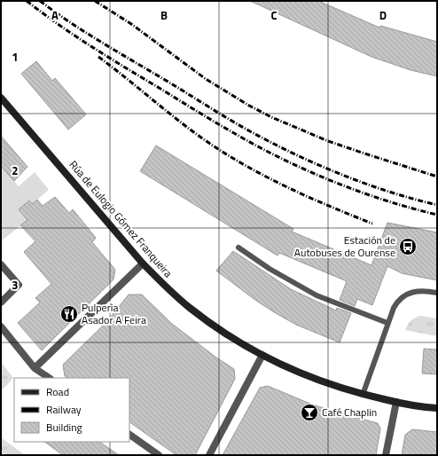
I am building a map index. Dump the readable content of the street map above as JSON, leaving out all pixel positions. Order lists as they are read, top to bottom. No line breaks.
{"streets":{"main road":["Rúa de Eulogio Gómez Franqueira"]},"places":{"bus stop":["Estación de Autobuses de Ourense"],"restaurant":["Pulperìa Asador A Feira"],"bar":["Café Chaplin"]},"legend":["Road","Railway","Building"],"grid":{"columns":["A","B","C","D"],"rows":["1","2","3"]}}
